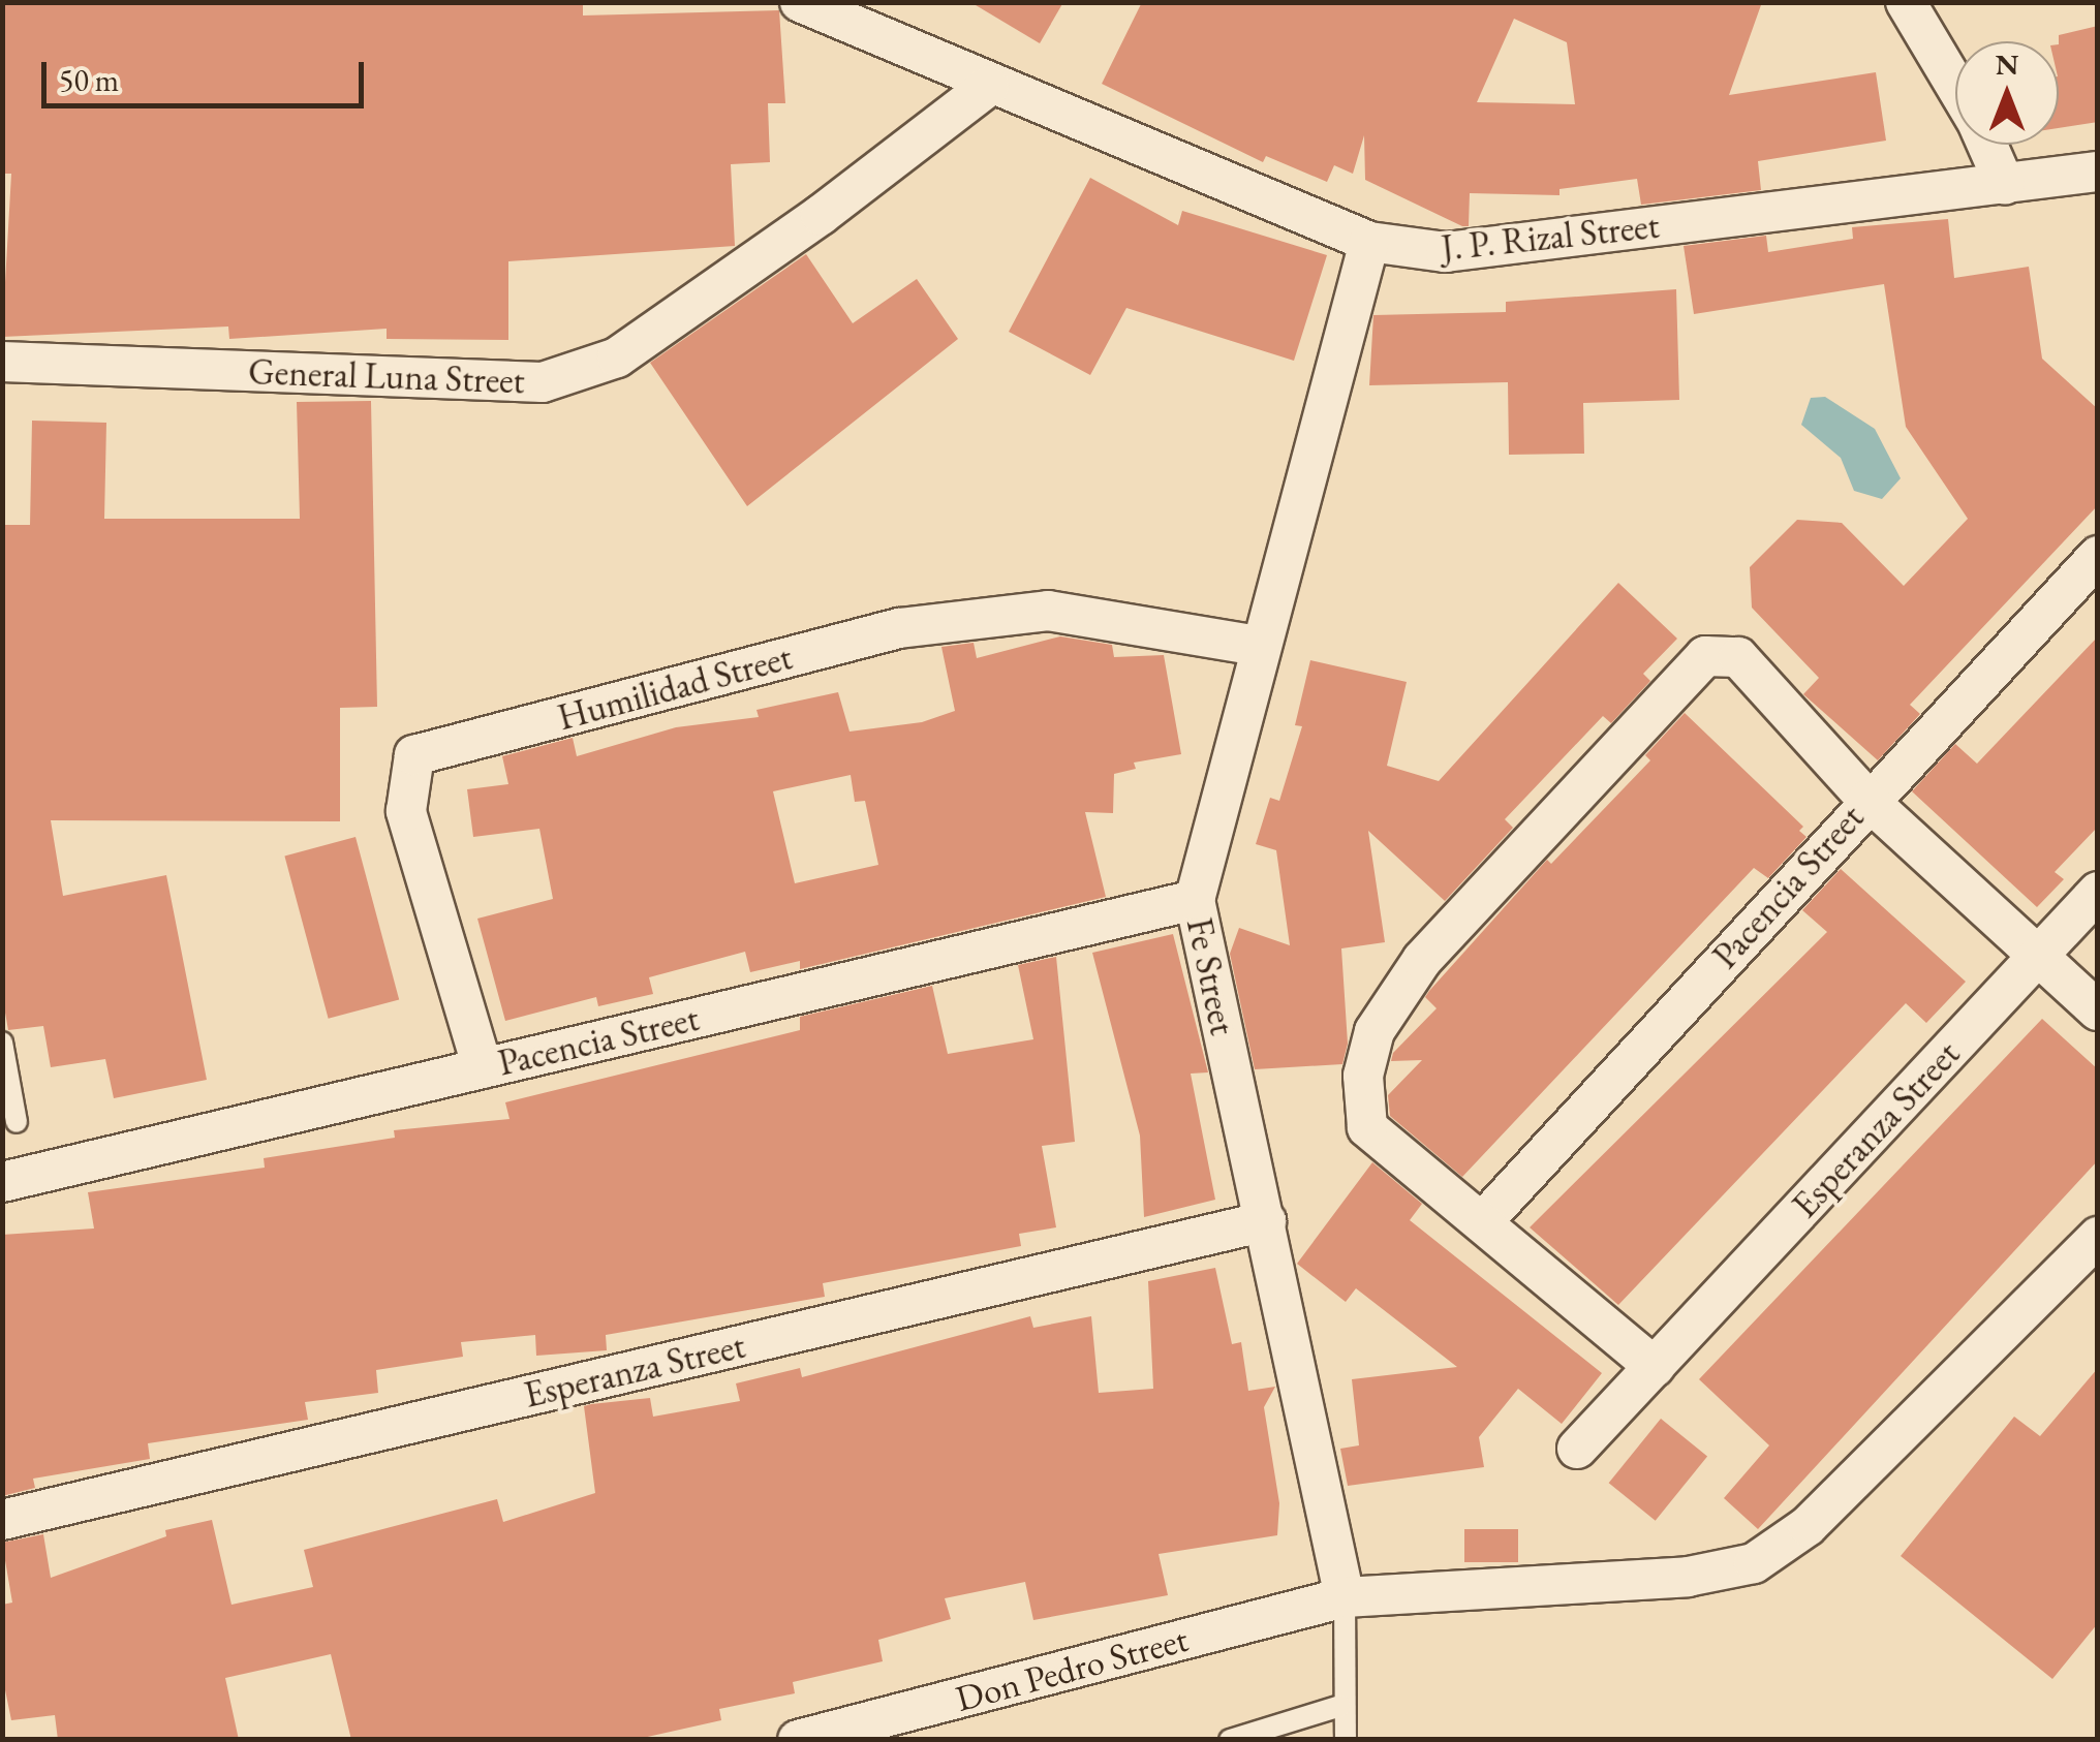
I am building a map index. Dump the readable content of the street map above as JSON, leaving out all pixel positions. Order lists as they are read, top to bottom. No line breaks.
{"streets":{"street":["J. P. Rizal Street","General Luna Street","Humilidad Street","Pacencia Street","Fe Street","Esperanza Street","Don Pedro Street"]},"crossings":[["J. P. Rizal Street","General Luna Street"],["J. P. Rizal Street","Fe Street"],["Humilidad Street","Pacencia Street"],["Humilidad Street","Fe Street"],["Pacencia Street","Fe Street"],["Fe Street","Esperanza Street"],["Fe Street","Don Pedro Street"]],"scale_bar":"50 m","north":"top"}
